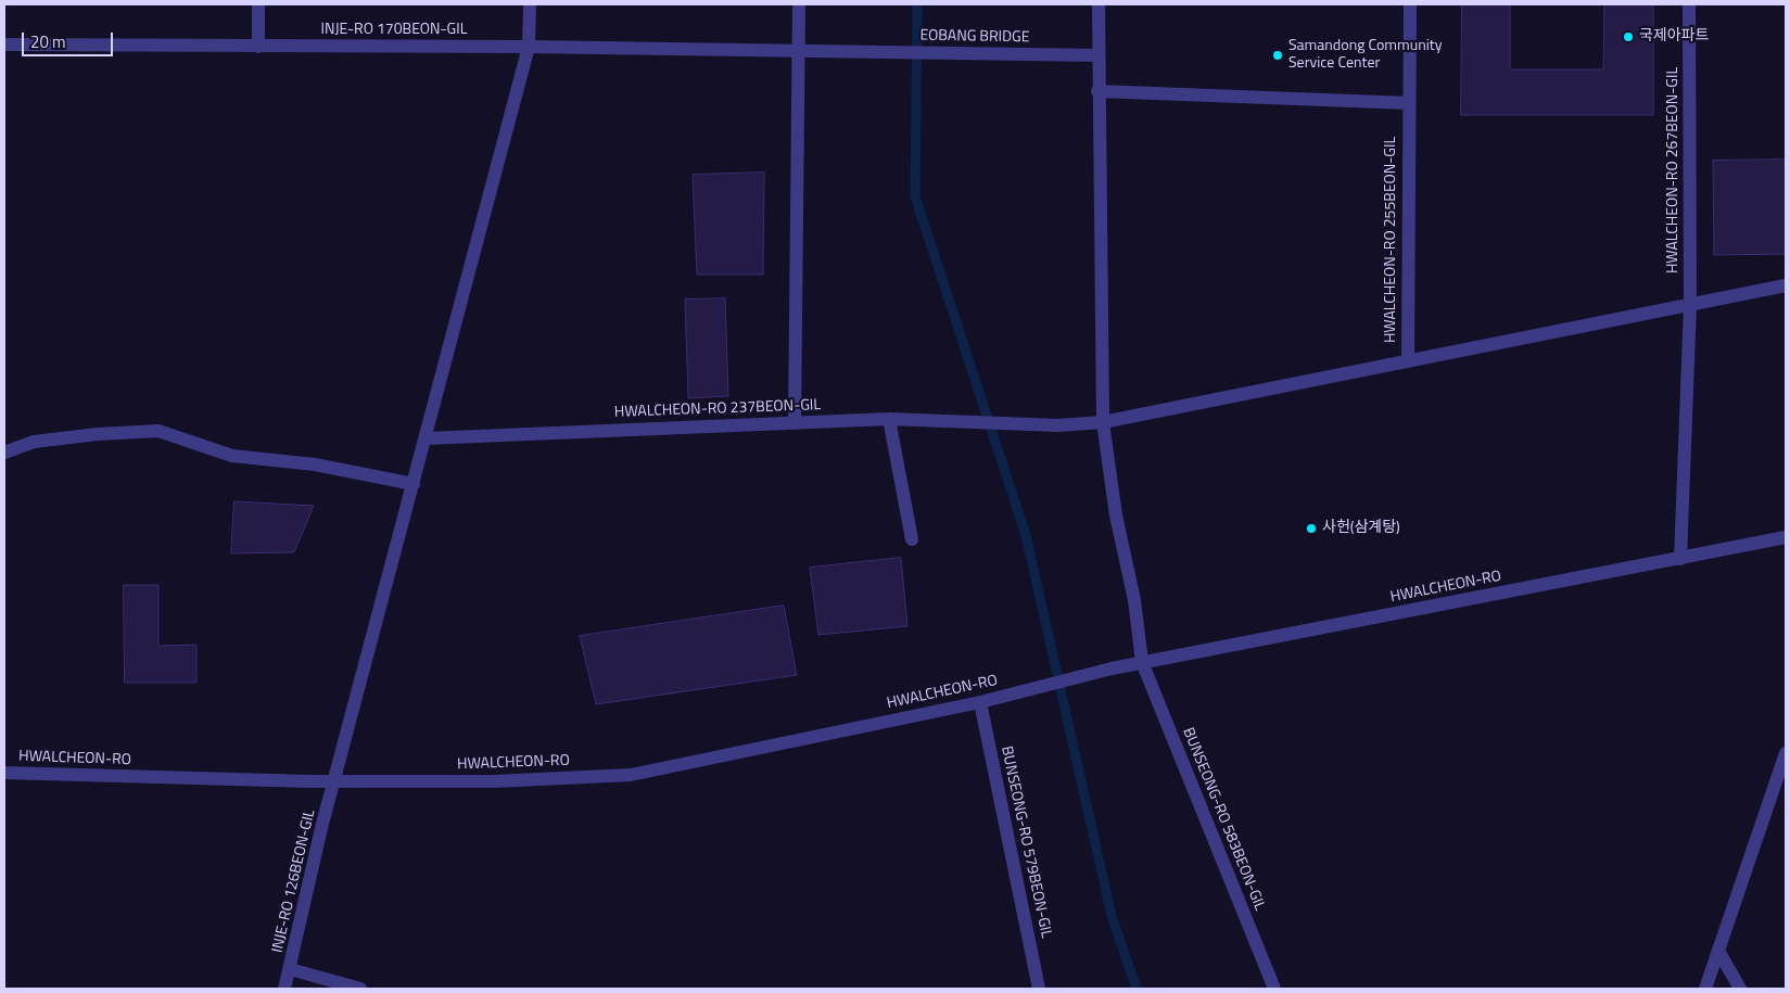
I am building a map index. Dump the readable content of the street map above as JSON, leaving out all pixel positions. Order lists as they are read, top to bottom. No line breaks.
{"streets":{"street":["INJE-RO 170BEON-GIL","EOBANG BRIDGE","HWALCHEON-RO 267BEON-GIL","HWALCHEON-RO 255BEON-GIL","HWALCHEON-RO 237BEON-GIL","HWALCHEON-RO","BUNSEONG-RO 583BEON-GIL","BUNSEONG-RO 579BEON-GIL","INJE-RO 126BEON-GIL"]},"crossings":[["INJE-RO 170BEON-GIL","EOBANG BRIDGE"],["HWALCHEON-RO 267BEON-GIL","HWALCHEON-RO"],["HWALCHEON-RO 255BEON-GIL","HWALCHEON-RO 237BEON-GIL"],["HWALCHEON-RO","BUNSEONG-RO 583BEON-GIL"],["HWALCHEON-RO","BUNSEONG-RO 579BEON-GIL"],["HWALCHEON-RO","INJE-RO 126BEON-GIL"]],"places":["국제아파트","Samandong Community Service Center","사헌(삼계탕)"],"scale_bar":"20 m"}
